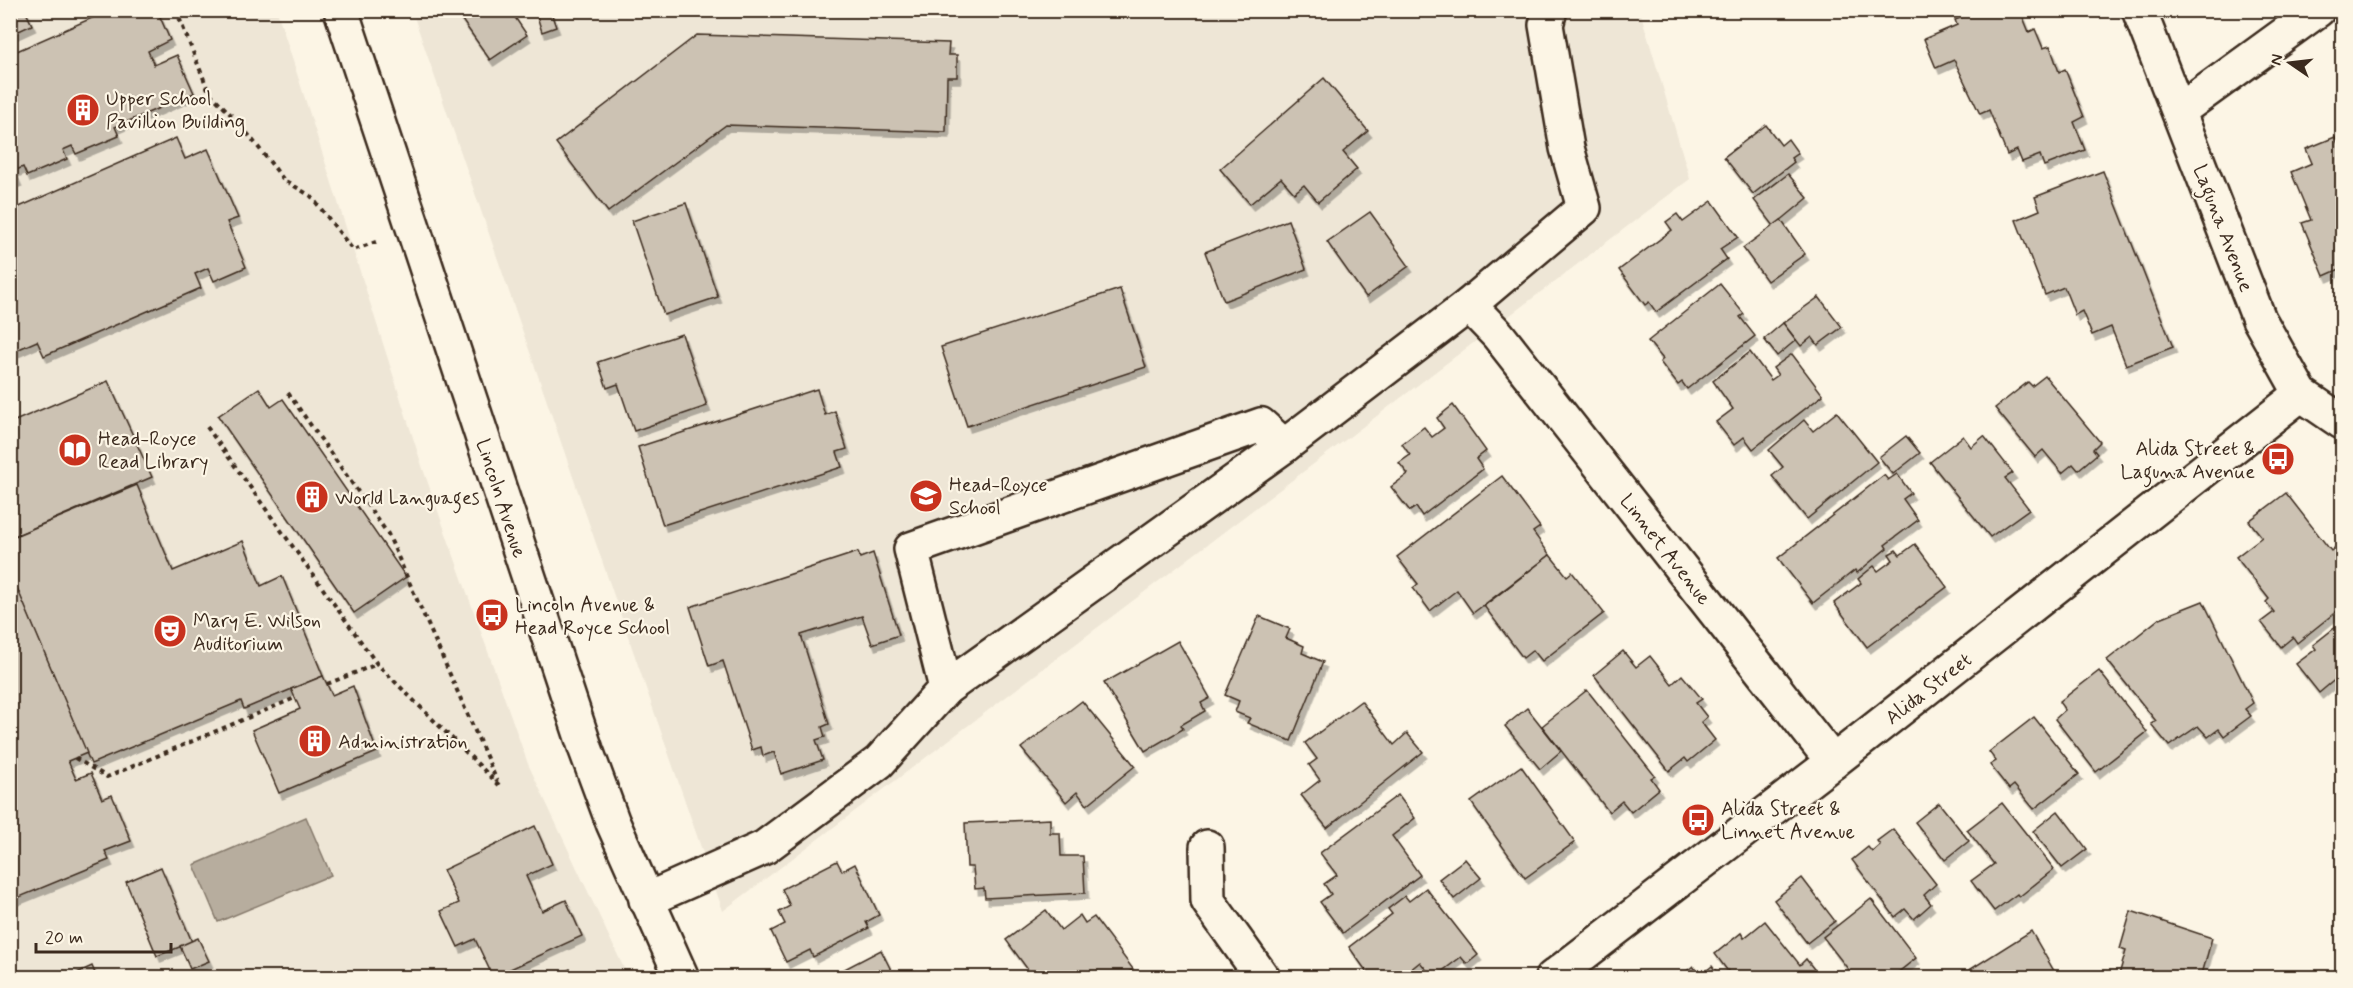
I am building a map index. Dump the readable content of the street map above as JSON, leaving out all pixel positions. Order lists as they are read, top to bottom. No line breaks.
{"streets":{"street":["Laguna Avenue","Lincoln Avenue","Linnet Avenue","Alida Street"]},"crossings":[["Laguna Avenue","Alida Street"],["Linnet Avenue","Alida Street"]],"places":{"building":["Upper School Pavillion Building","World Languages","Administration"],"library":["Head-Royce Read Library"],"bus stop":["Alida Street & Laguna Avenue","Lincoln Avenue & Head Royce School","Alida Street & Linnet Avenue"],"school or university":["Head-Royce School"],"theatre":["Mary E. Wilson Auditorium"]},"scale_bar":"20 m","north":"left"}
